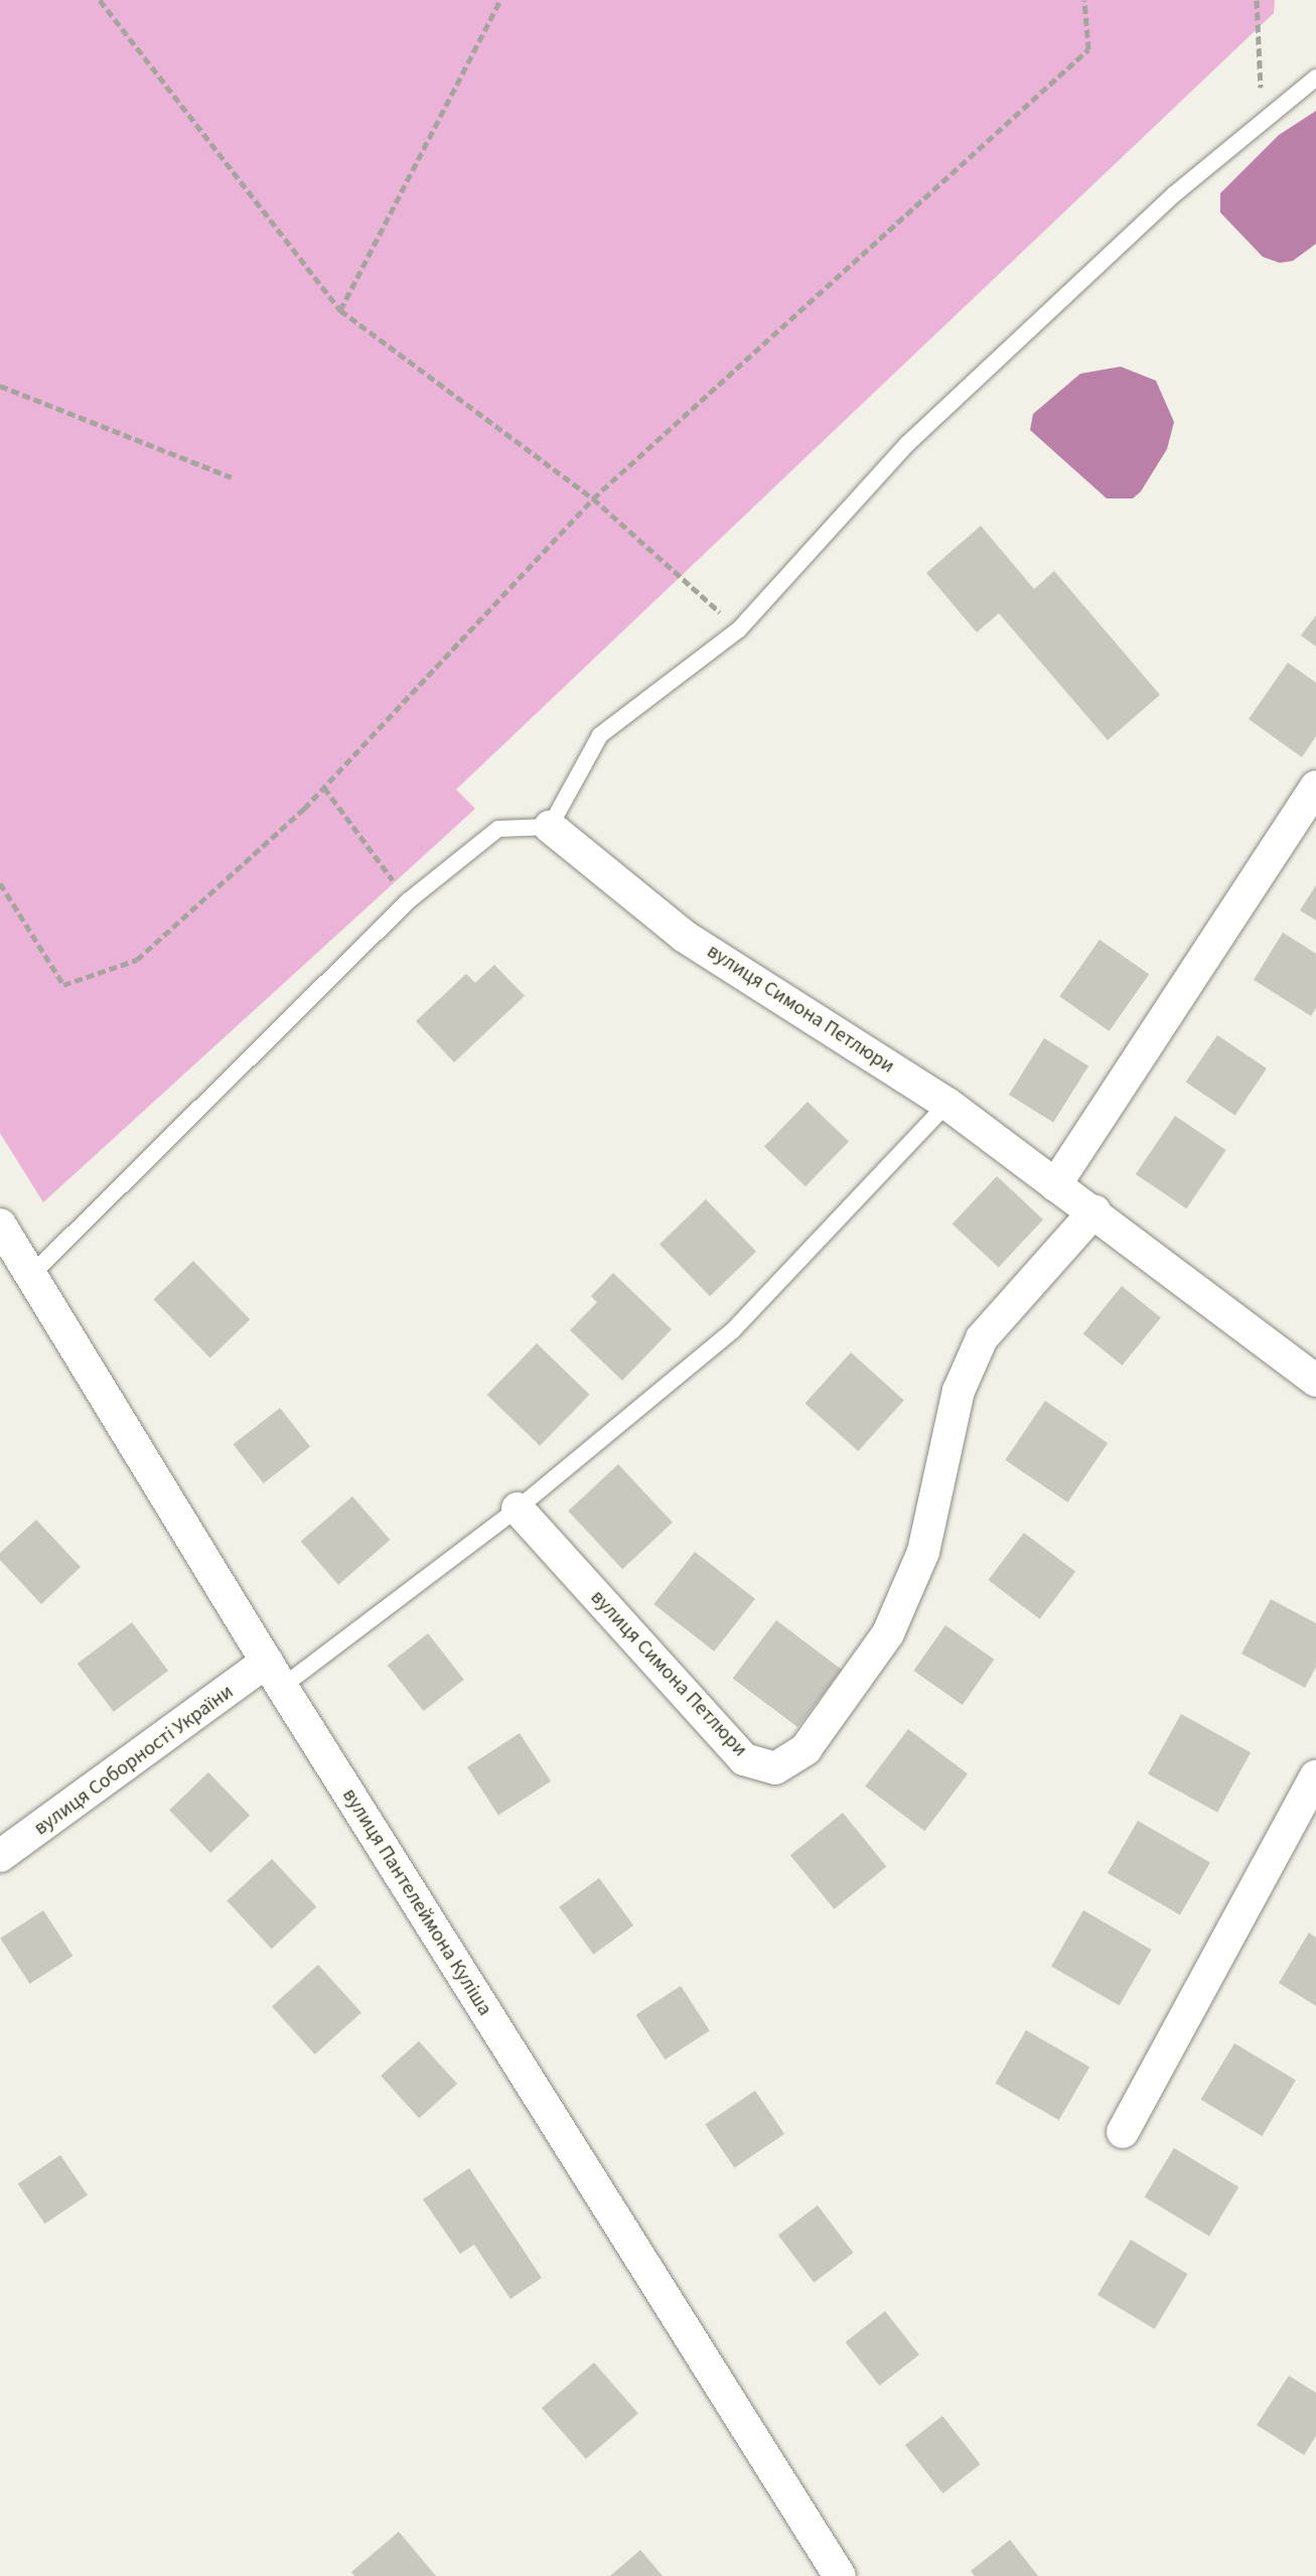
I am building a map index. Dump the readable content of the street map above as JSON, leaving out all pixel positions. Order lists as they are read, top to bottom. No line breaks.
{"streets":{"street":["вулиця Симона Петлюри","вулиця Соборності України","вулиця Пантелеймона Куліша"]},"crossings":[["вулиця Соборності України","вулиця Пантелеймона Куліша"]]}
